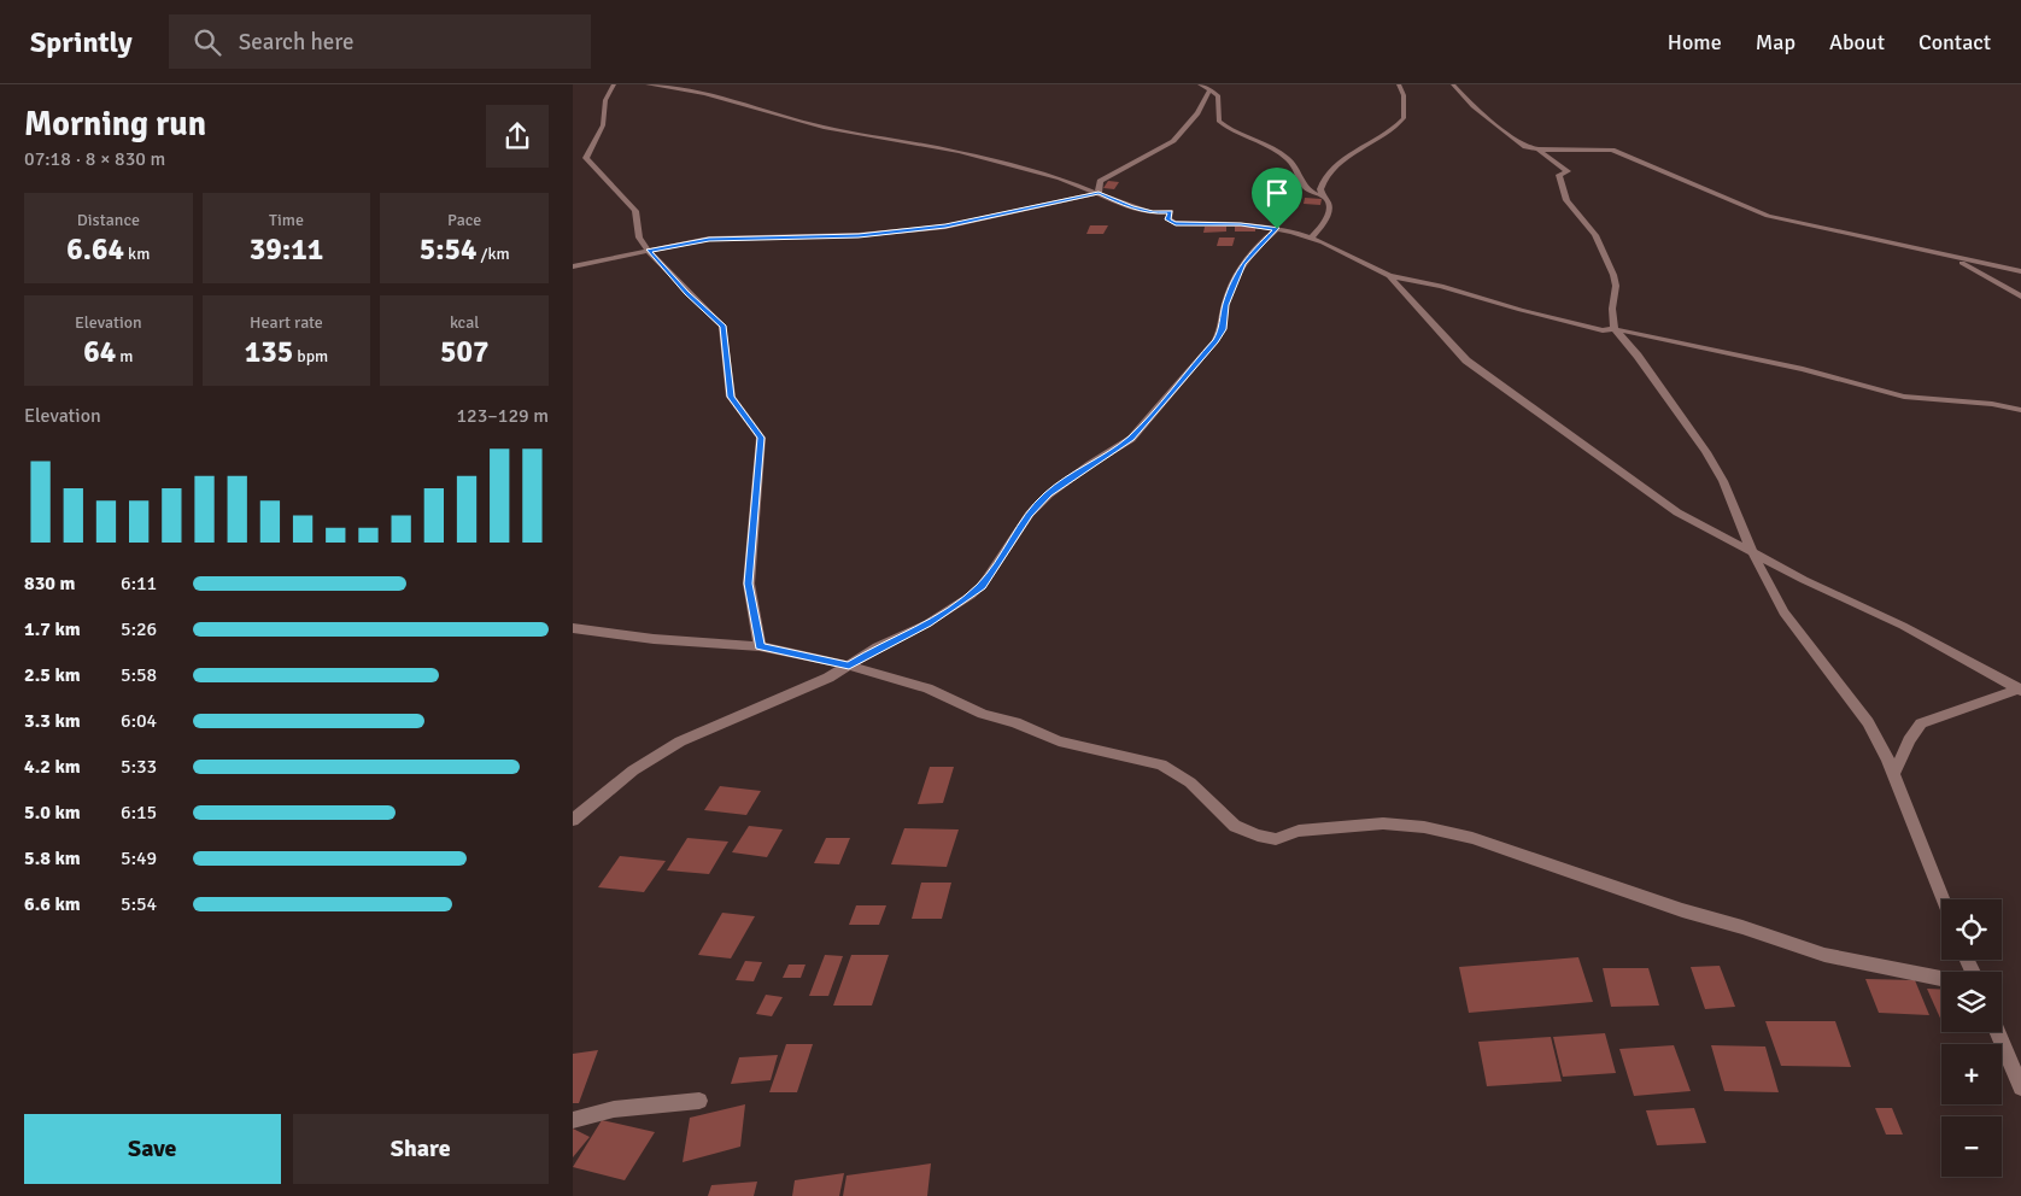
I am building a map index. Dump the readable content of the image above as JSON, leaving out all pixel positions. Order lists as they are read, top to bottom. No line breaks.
{"page":{"header":"Sprintly","search":"Search here","nav":["Home","Map","About","Contact"],"heading":["Morning run","07:18 · 8 × 830 m"],"stats":[["Distance","6.64 km"],["Time","39:11"],["Pace","5:54 /km"],["Elevation","64 m"],["Heart rate","135 bpm"],["kcal","507"]],"chart":["Elevation","123–129 m"],"list":[{"name":"830 m","note":"6:11"},{"name":"1.7 km","note":"5:26"},{"name":"2.5 km","note":"5:58"},{"name":"3.3 km","note":"6:04"},{"name":"4.2 km","note":"5:33"},{"name":"5.0 km","note":"6:15"},{"name":"5.8 km","note":"5:49"},{"name":"6.6 km","note":"5:54"}],"map_buttons":["+","−"],"buttons":["Save","Share"]}}
